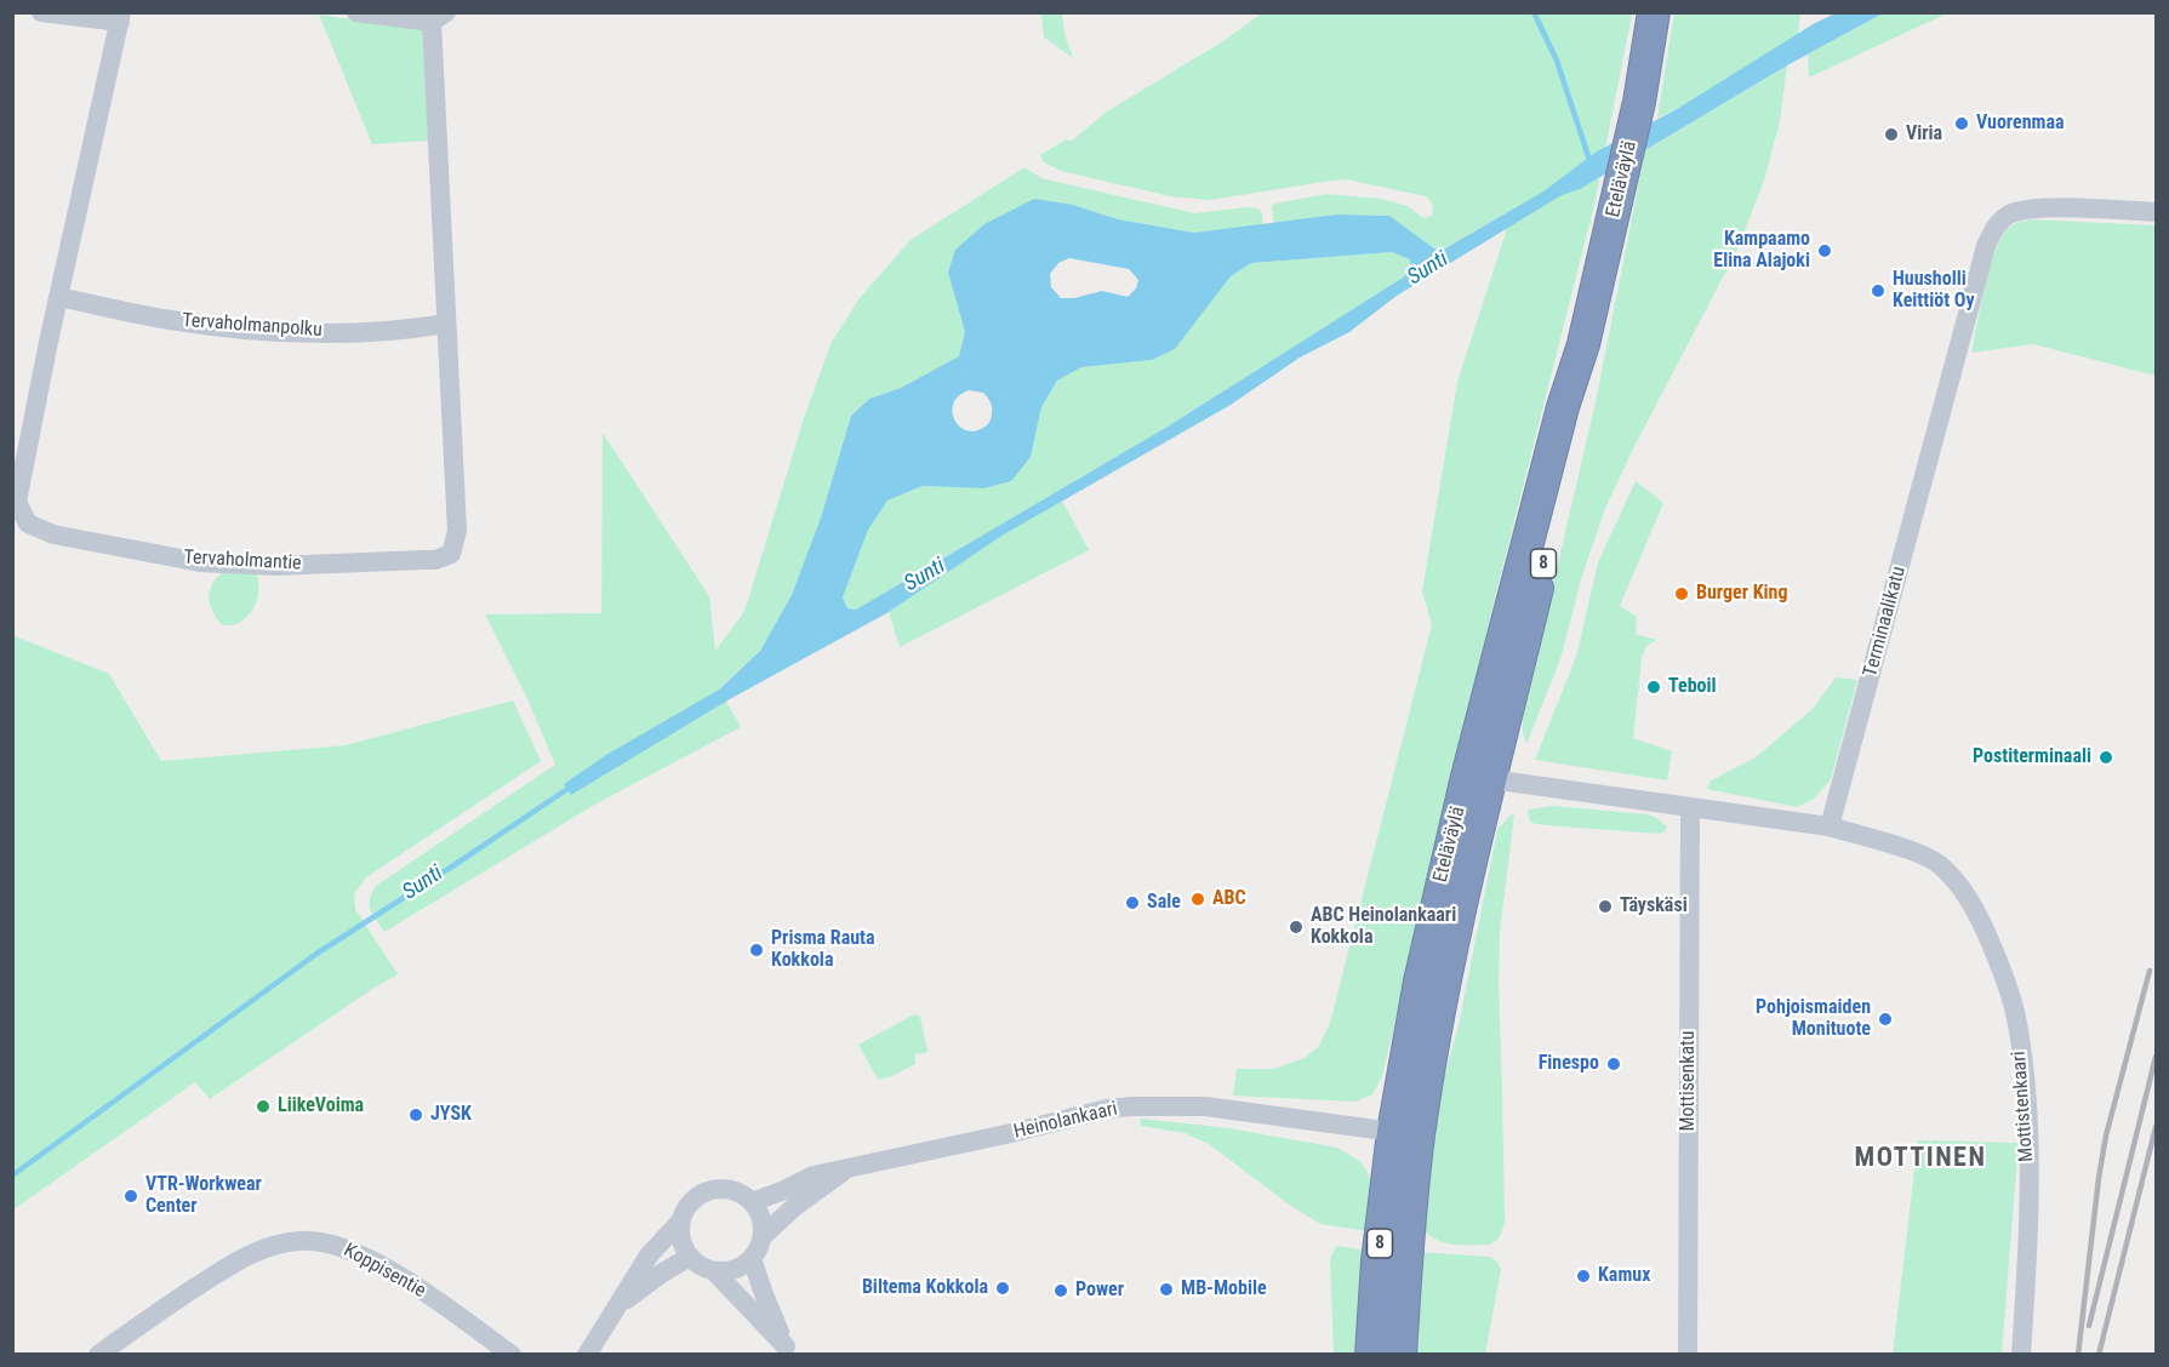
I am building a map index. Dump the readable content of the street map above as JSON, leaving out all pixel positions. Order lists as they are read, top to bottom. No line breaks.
{"streets":{"highway":["Eteläväylä","8"],"street":["Tervaholmanpolku","Tervaholmantie","Terminaalikatu","Mottisenkatu","Mottistenkaari","Heinolankaari","Koppisentie"]},"crossings":[["Eteläväylä","Heinolankaari"],["Tervaholmanpolku","Tervaholmantie"],["Terminaalikatu","Mottistenkaari"]],"districts":["MOTTINEN"],"water":["Sunti"],"places":["Vuorenmaa","Viria","Kampaamo Elina Alajoki","Huusholli Keittiöt Oy","Burger King","Teboil","Postiterminaali","ABC","Sale","Täyskäsi","ABC Heinolankaari Kokkola","Prisma Rauta Kokkola","Pohjoismaiden Monituote","Finespo","LiikeVoima","JYSK","VTR-Workwear Center","Kamux","Biltema Kokkola","MB-Mobile","Power"]}
